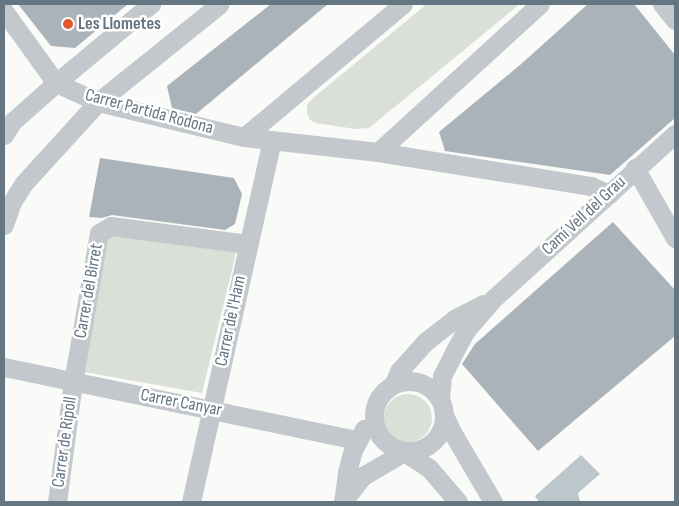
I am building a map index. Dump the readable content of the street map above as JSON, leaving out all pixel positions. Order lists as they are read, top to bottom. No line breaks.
{"streets":{"street":["Carrer Partida Rodona","Camí Vell del Grau","Carrer del Birret","Carrer de l'Ham","Carrer Canyar","Carrer de Ripoll"]},"crossings":[["Carrer Partida Rodona","Camí Vell del Grau"],["Carrer Partida Rodona","Carrer de l'Ham"],["Carrer del Birret","Carrer de l'Ham"],["Carrer del Birret","Carrer Canyar"],["Carrer del Birret","Carrer de Ripoll"],["Carrer de l'Ham","Carrer Canyar"],["Carrer Canyar","Carrer de Ripoll"]],"places":["Les Llometes"]}
